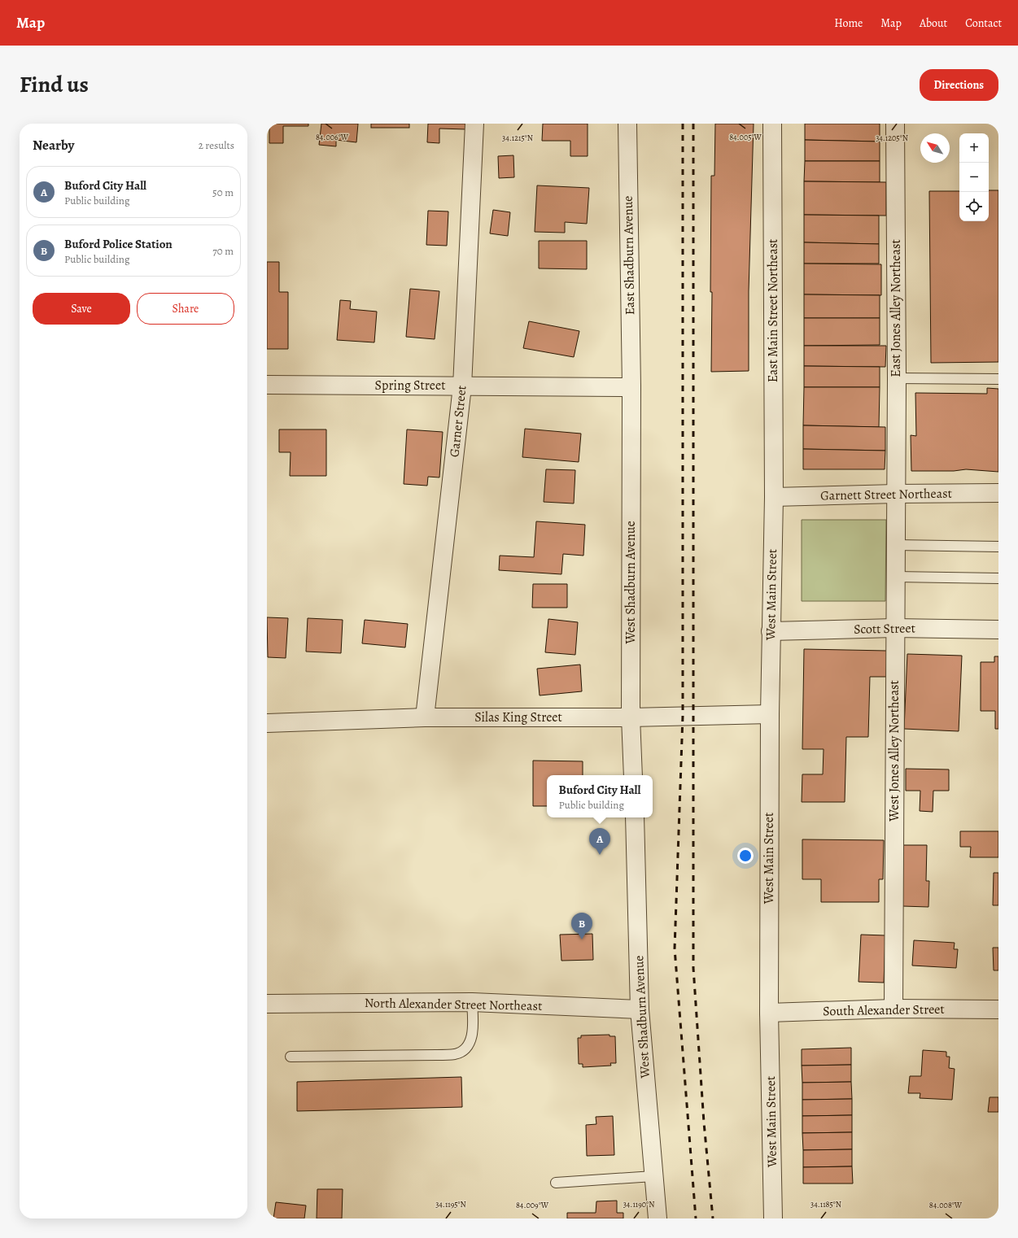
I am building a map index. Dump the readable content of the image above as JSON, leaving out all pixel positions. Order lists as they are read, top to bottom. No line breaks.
{"streets":{"street":["East Shadburn Avenue","East Jones Alley Northeast","East Main Street Northeast","Spring Street","Garner Street","Garnett Street Northeast","West Shadburn Avenue","West Main Street","Scott Street","Silas King Street","West Jones Alley Northeast","North Alexander Street Northeast","South Alexander Street"]},"crossings":[["East Shadburn Avenue","Spring Street"],["East Shadburn Avenue","West Shadburn Avenue"],["East Jones Alley Northeast","Garnett Street Northeast"],["East Jones Alley Northeast","West Jones Alley Northeast"],["East Main Street Northeast","Garnett Street Northeast"],["East Main Street Northeast","West Main Street"],["Spring Street","Garner Street"],["Spring Street","West Shadburn Avenue"],["Garner Street","Silas King Street"],["Garnett Street Northeast","West Main Street"],["Garnett Street Northeast","West Jones Alley Northeast"],["West Shadburn Avenue","Silas King Street"],["West Shadburn Avenue","North Alexander Street Northeast"],["West Main Street","Scott Street"],["West Main Street","Silas King Street"],["West Main Street","South Alexander Street"],["Scott Street","West Jones Alley Northeast"],["West Jones Alley Northeast","South Alexander Street"]],"north":"top left","page":{"header":"Map","nav":["Home","Map","About","Contact"],"title":"Find us","buttons":["Directions",["Save","Share"]],"heading":["Nearby","2 results"],"map_buttons":["+","−"],"list":[{"mark":"A","name":"Buford City Hall","note":"Public building","value":"50 m"},{"mark":"B","name":"Buford Police Station","note":"Public building","value":"70 m"}],"popup":["Buford City Hall","Public building"],"pins":["A","B"]},"coordinates":["84.006°W","84.005°W","34.1215°N","34.1205°N","34.1195°N","34.1190°N","34.1185°N","84.009°W","84.008°W"]}
